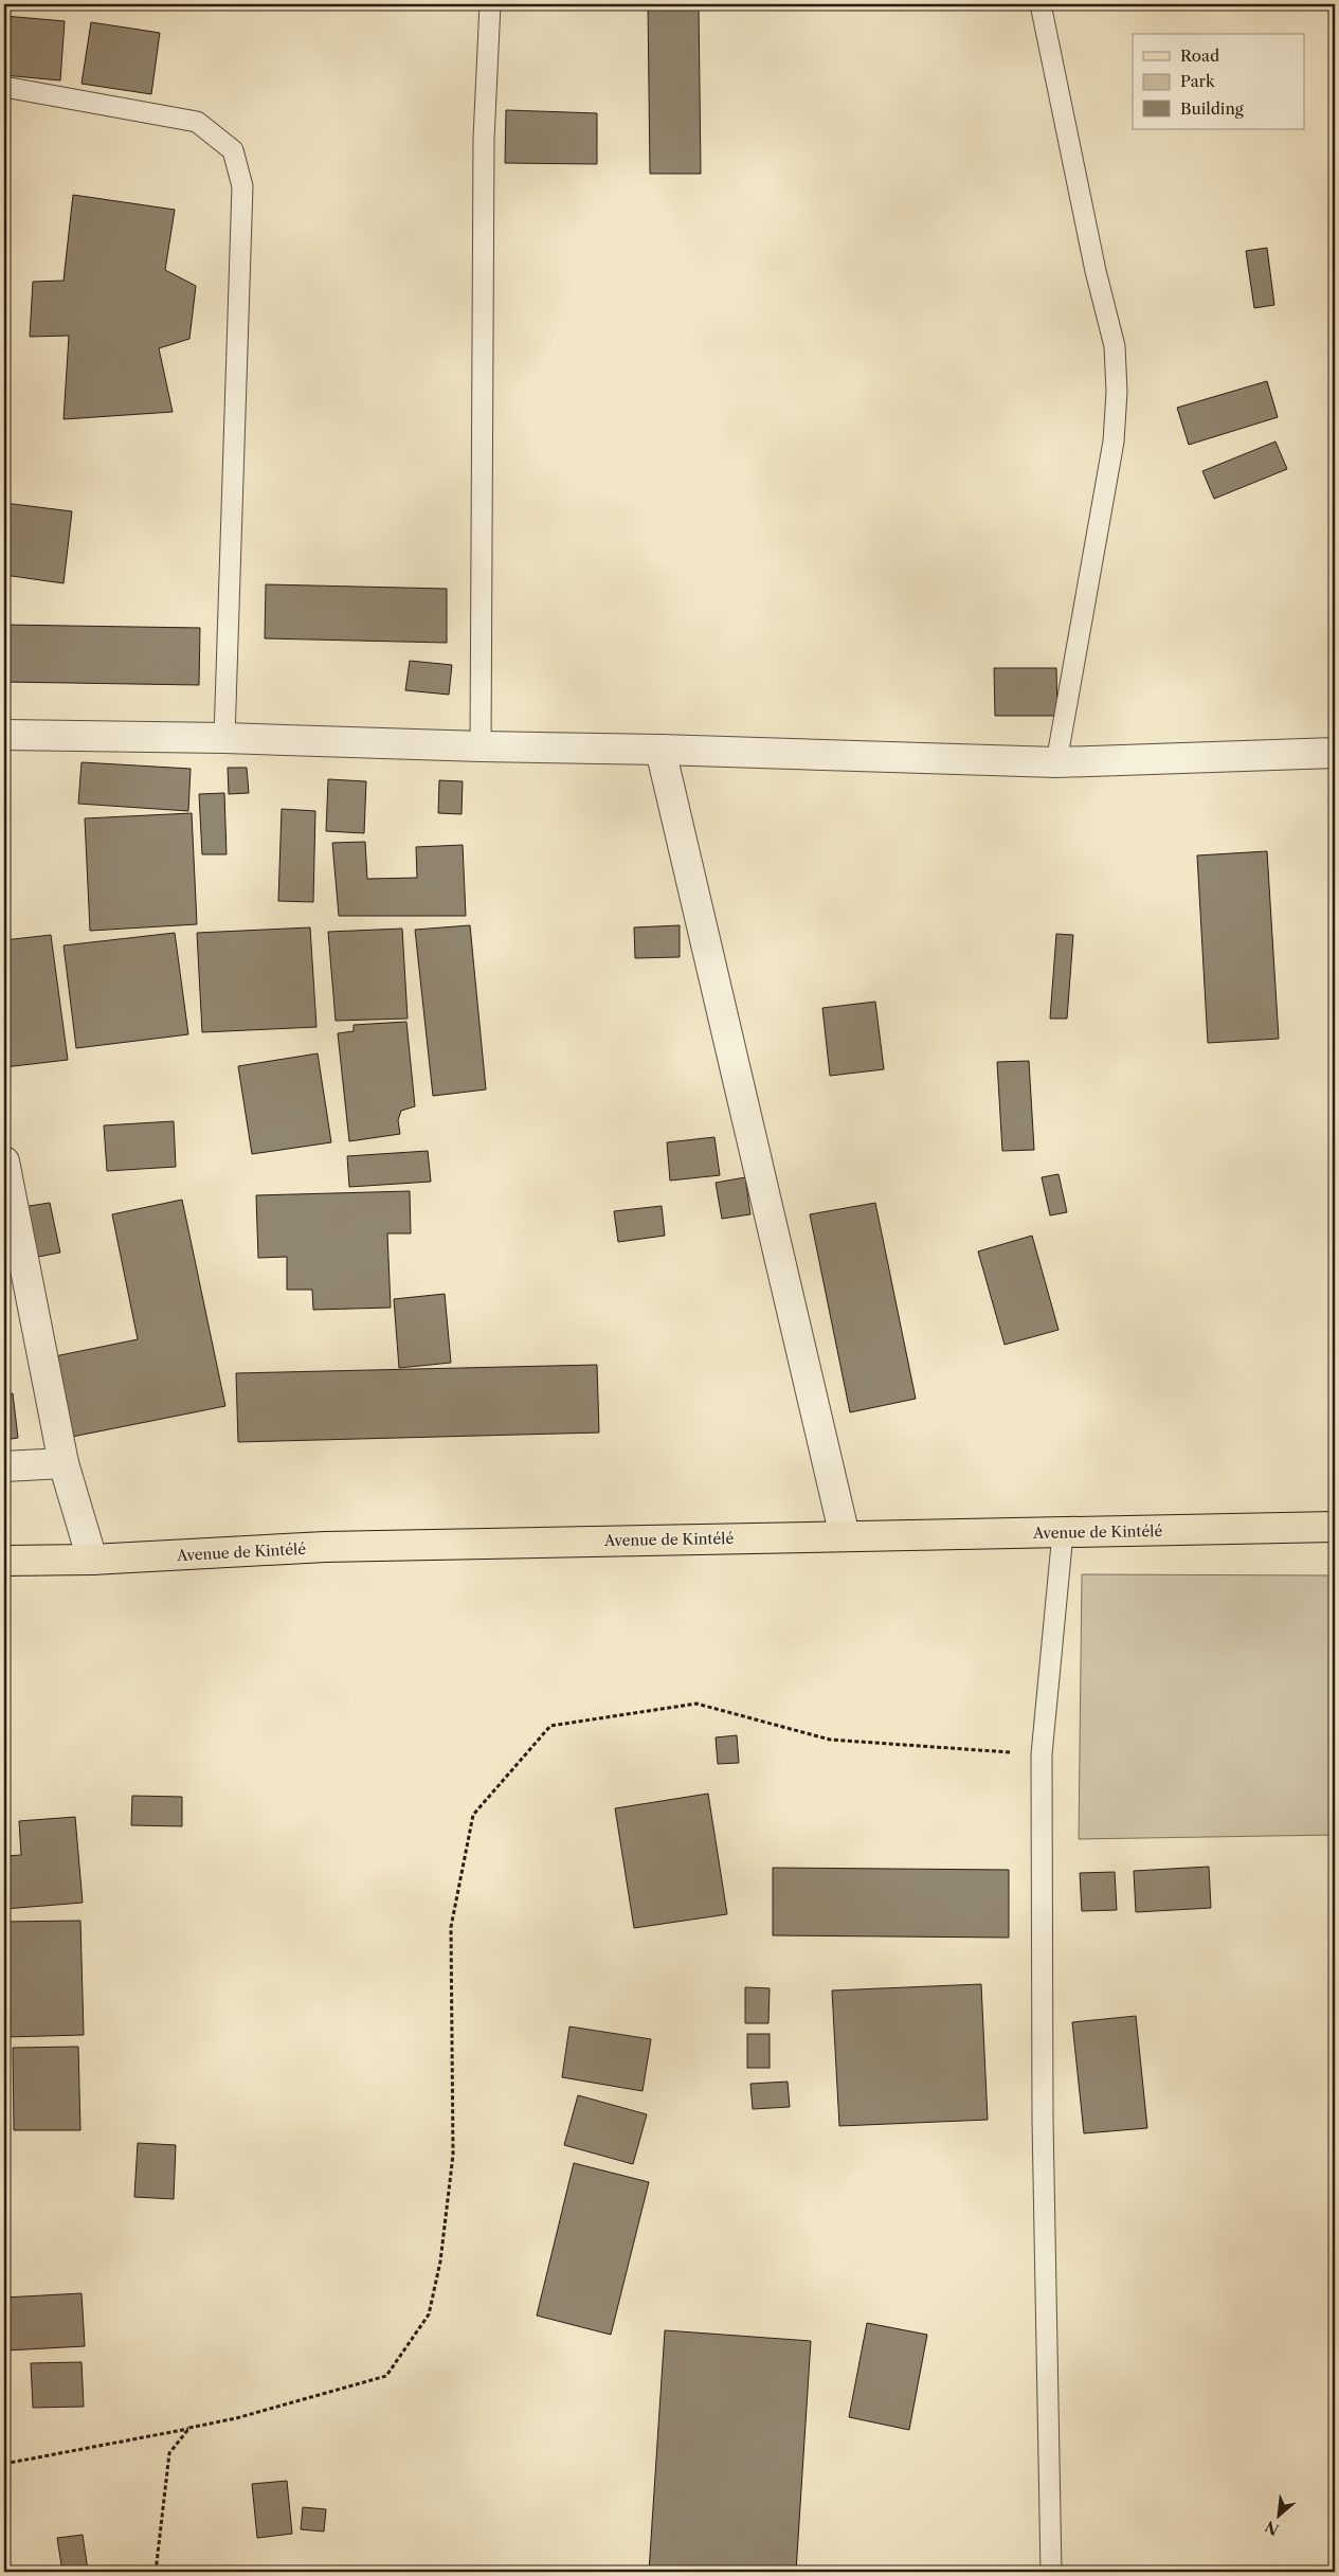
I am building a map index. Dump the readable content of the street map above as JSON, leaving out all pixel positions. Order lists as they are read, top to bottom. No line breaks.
{"streets":{"main road":["Avenue de Kintélé"]},"legend":["Road","Park","Building"],"north":"bottom left"}
